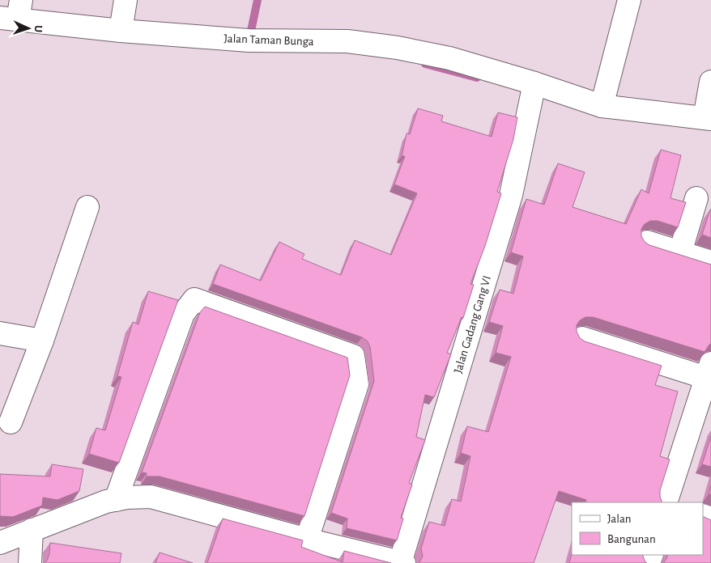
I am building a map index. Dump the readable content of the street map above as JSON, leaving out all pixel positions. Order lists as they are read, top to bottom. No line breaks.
{"streets":{"street":["Jalan Taman Bunga","Jalan Gadang Gang VI"]},"crossings":[["Jalan Taman Bunga","Jalan Gadang Gang VI"]],"legend":["Jalan","Bangunan"],"north":"right"}
